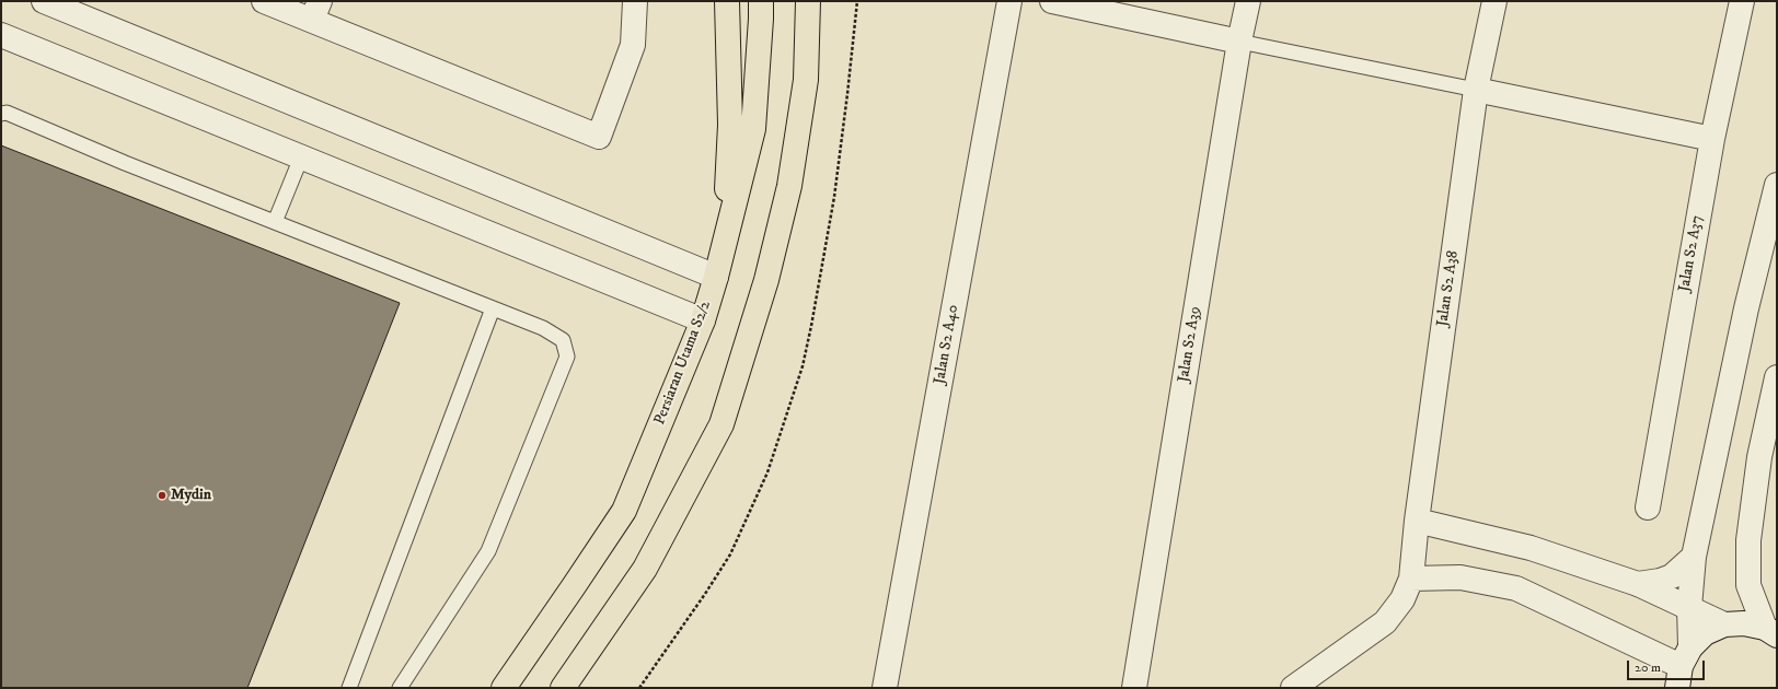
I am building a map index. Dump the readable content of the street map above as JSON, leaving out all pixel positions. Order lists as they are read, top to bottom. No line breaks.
{"streets":{"main road":["Persiaran Utama S2/2"],"street":["Jalan S2 A37","Jalan S2 A38","Jalan S2 A40","Jalan S2 A39"]},"places":["Mydin"],"scale_bar":"20 m"}
